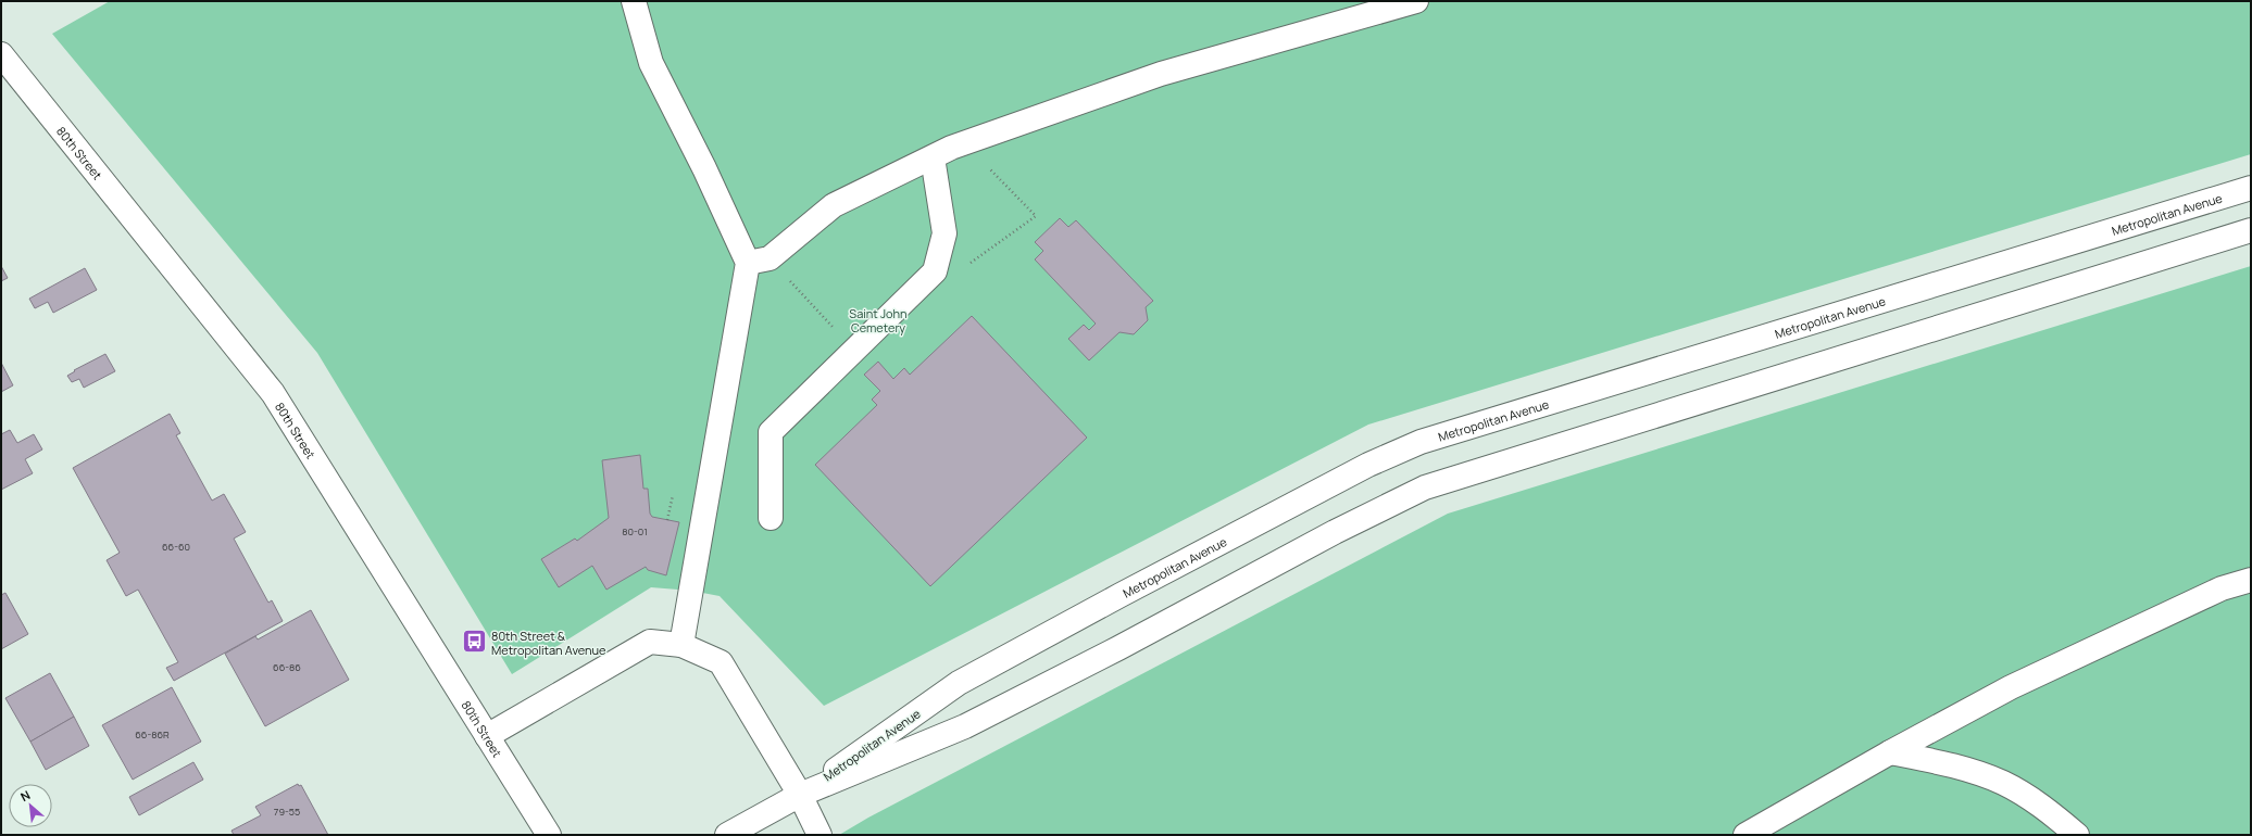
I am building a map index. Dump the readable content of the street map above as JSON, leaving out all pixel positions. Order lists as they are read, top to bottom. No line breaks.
{"streets":{"main road":["80th Street","Metropolitan Avenue"]},"parks":["Saint John Cemetery"],"places":{"bus stop":["80th Street & Metropolitan Avenue"]},"house_numbers":["80-01","66-60","66-86","66-86R","79-55"],"north":"top left"}
